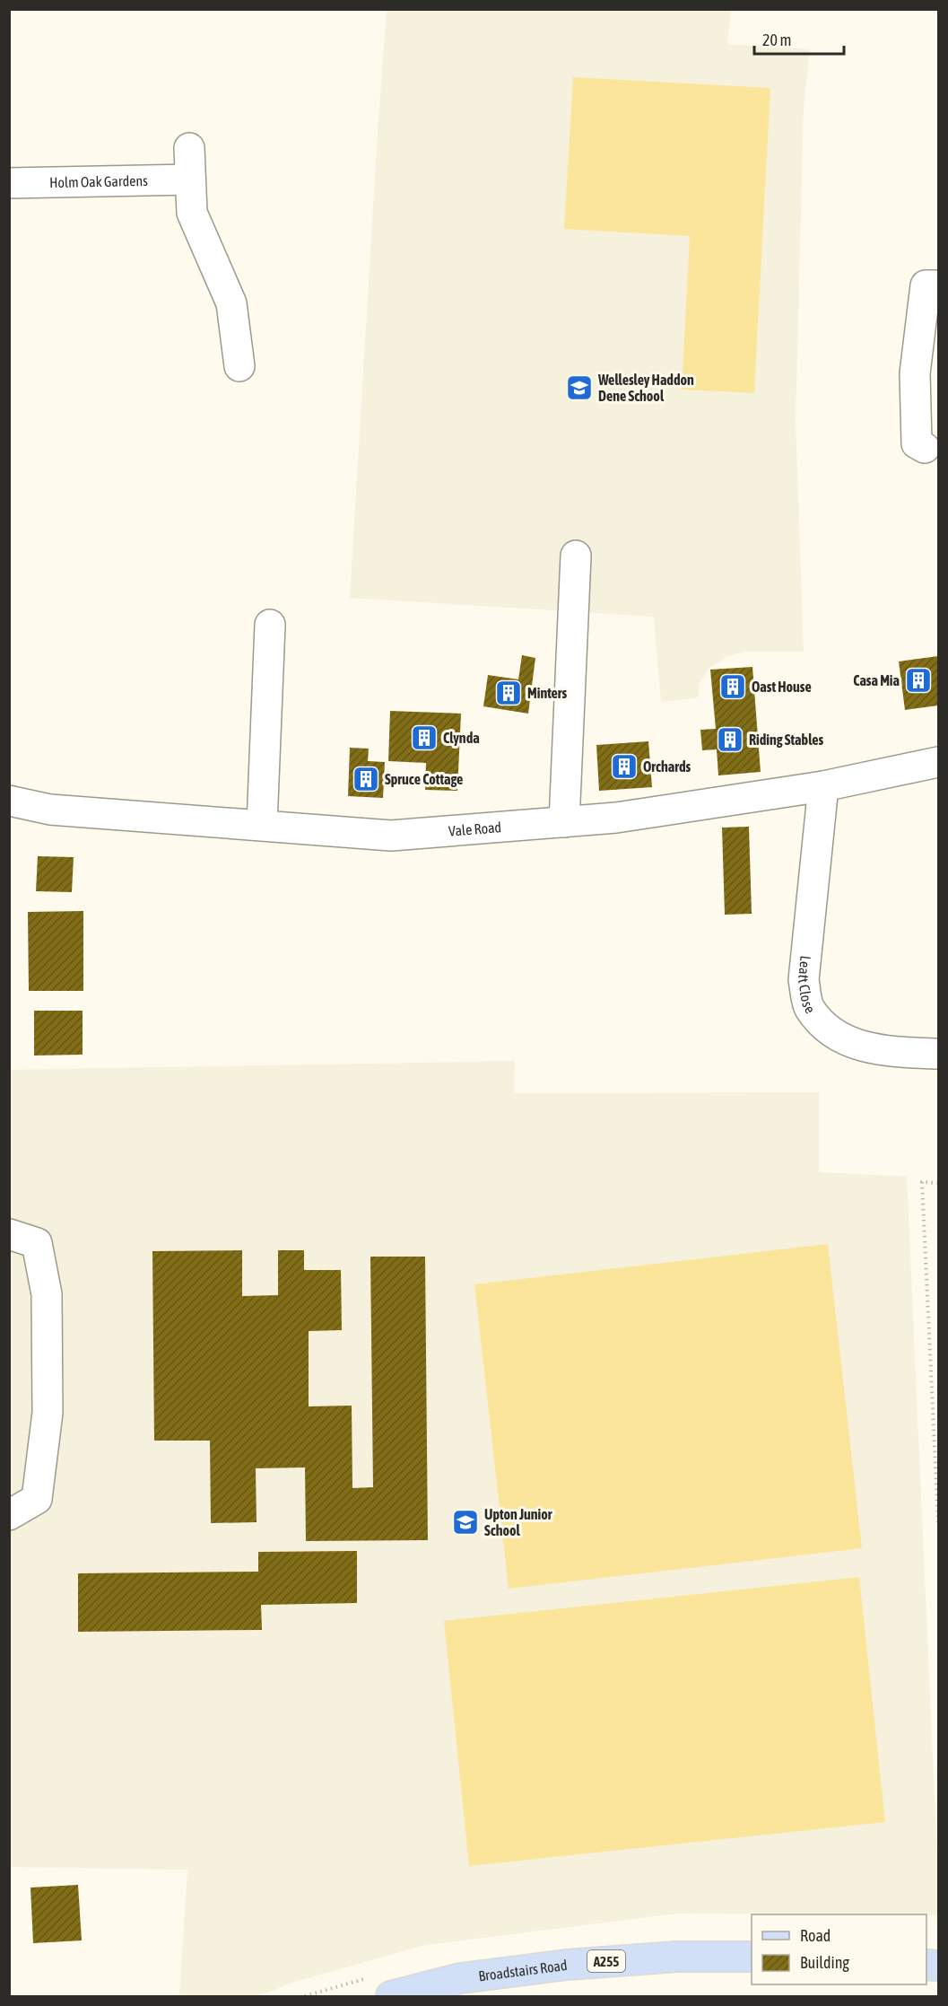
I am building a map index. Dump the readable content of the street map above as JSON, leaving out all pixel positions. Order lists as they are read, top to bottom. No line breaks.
{"streets":{"main road":["A255","Broadstairs Road"],"street":["Holm Oak Gardens","Vale Road","Leatt Close"]},"crossings":[["Vale Road","Leatt Close"]],"places":{"school or university":["Wellesley Haddon Dene School","Upton Junior School"],"building":["Casa Mia","Oast House","Minters","Clynda","Riding Stables","Orchards","Spruce Cottage"]},"legend":["Road","Building"],"scale_bar":"20 m"}
